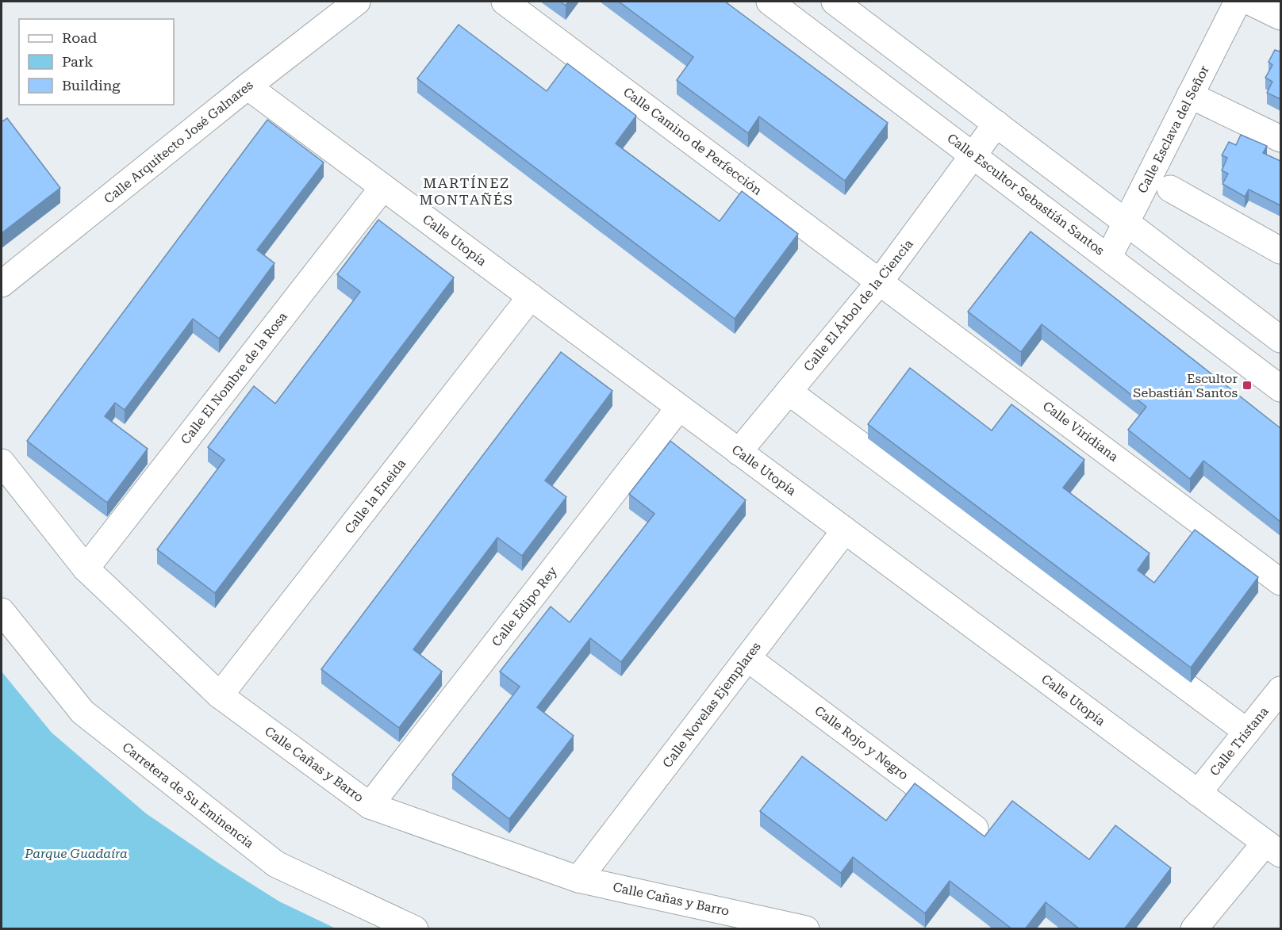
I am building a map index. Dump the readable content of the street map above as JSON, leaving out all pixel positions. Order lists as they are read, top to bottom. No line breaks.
{"streets":{"street":["Calle Esclava del Señor","Calle Camino de Perfección","Calle Arquitecto José Galnares","Calle Escultor Sebastián Santos","Calle Utopía","Calle El Árbol de la Ciencia","Calle El Nombre de la Rosa","Calle Viridiana","Calle la Eneida","Calle Edipo Rey","Calle Novelas Ejemplares","Calle Tristana","Calle Rojo y Negro","Calle Cañas y Barro","Carretera de Su Eminencia"]},"crossings":[["Calle Esclava del Señor","Calle Escultor Sebastián Santos"],["Calle Camino de Perfección","Calle El Árbol de la Ciencia"],["Calle Camino de Perfección","Calle Viridiana"],["Calle Arquitecto José Galnares","Calle Utopía"],["Calle Escultor Sebastián Santos","Calle El Árbol de la Ciencia"],["Calle Utopía","Calle El Árbol de la Ciencia"],["Calle Utopía","Calle El Nombre de la Rosa"],["Calle Utopía","Calle la Eneida"],["Calle Utopía","Calle Edipo Rey"],["Calle Utopía","Calle Novelas Ejemplares"],["Calle Utopía","Calle Tristana"],["Calle El Árbol de la Ciencia","Calle Viridiana"],["Calle El Nombre de la Rosa","Calle Cañas y Barro"],["Calle la Eneida","Calle Cañas y Barro"],["Calle Edipo Rey","Calle Cañas y Barro"],["Calle Novelas Ejemplares","Calle Rojo y Negro"],["Calle Novelas Ejemplares","Calle Cañas y Barro"]],"districts":["MARTÍNEZ MONTAÑÉS"],"parks":["Parque Guadaíra"],"places":{"transit":["Escultor Sebastián Santos"]},"legend":["Road","Park","Building"]}
